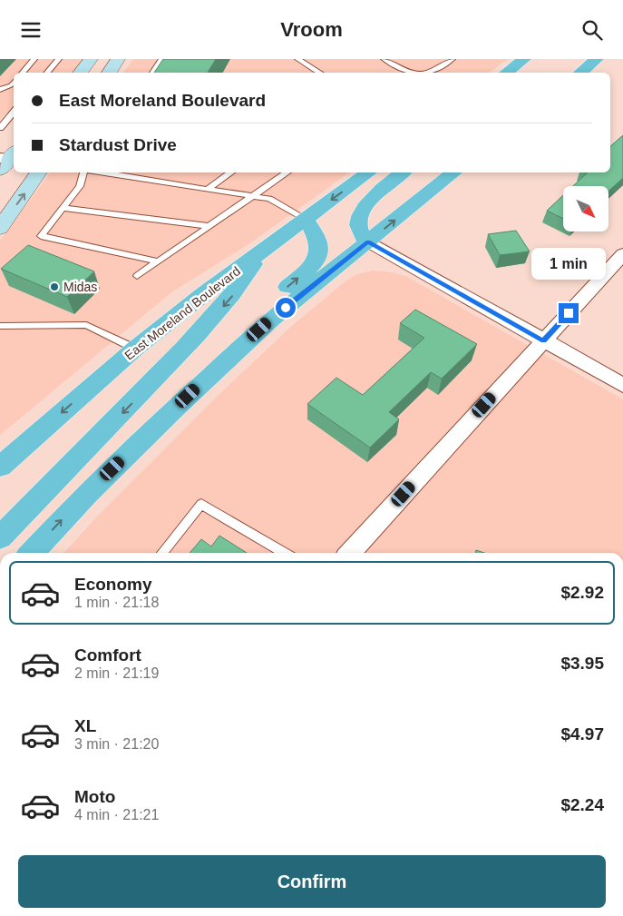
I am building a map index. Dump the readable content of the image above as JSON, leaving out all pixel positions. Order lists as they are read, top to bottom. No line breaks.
{"streets":{"main road":["East Moreland Boulevard"]},"places":["Midas"],"north":"bottom right","page":{"header":"Vroom","banner":["East Moreland Boulevard","Stardust Drive"],"bubble":"1 min","list":[{"name":"Economy","note":"1 min · 21:18","value":"$2.92"},{"name":"Comfort","note":"2 min · 21:19","value":"$3.95"},{"name":"XL","note":"3 min · 21:20","value":"$4.97"},{"name":"Moto","note":"4 min · 21:21","value":"$2.24"}],"buttons":"Confirm"}}
